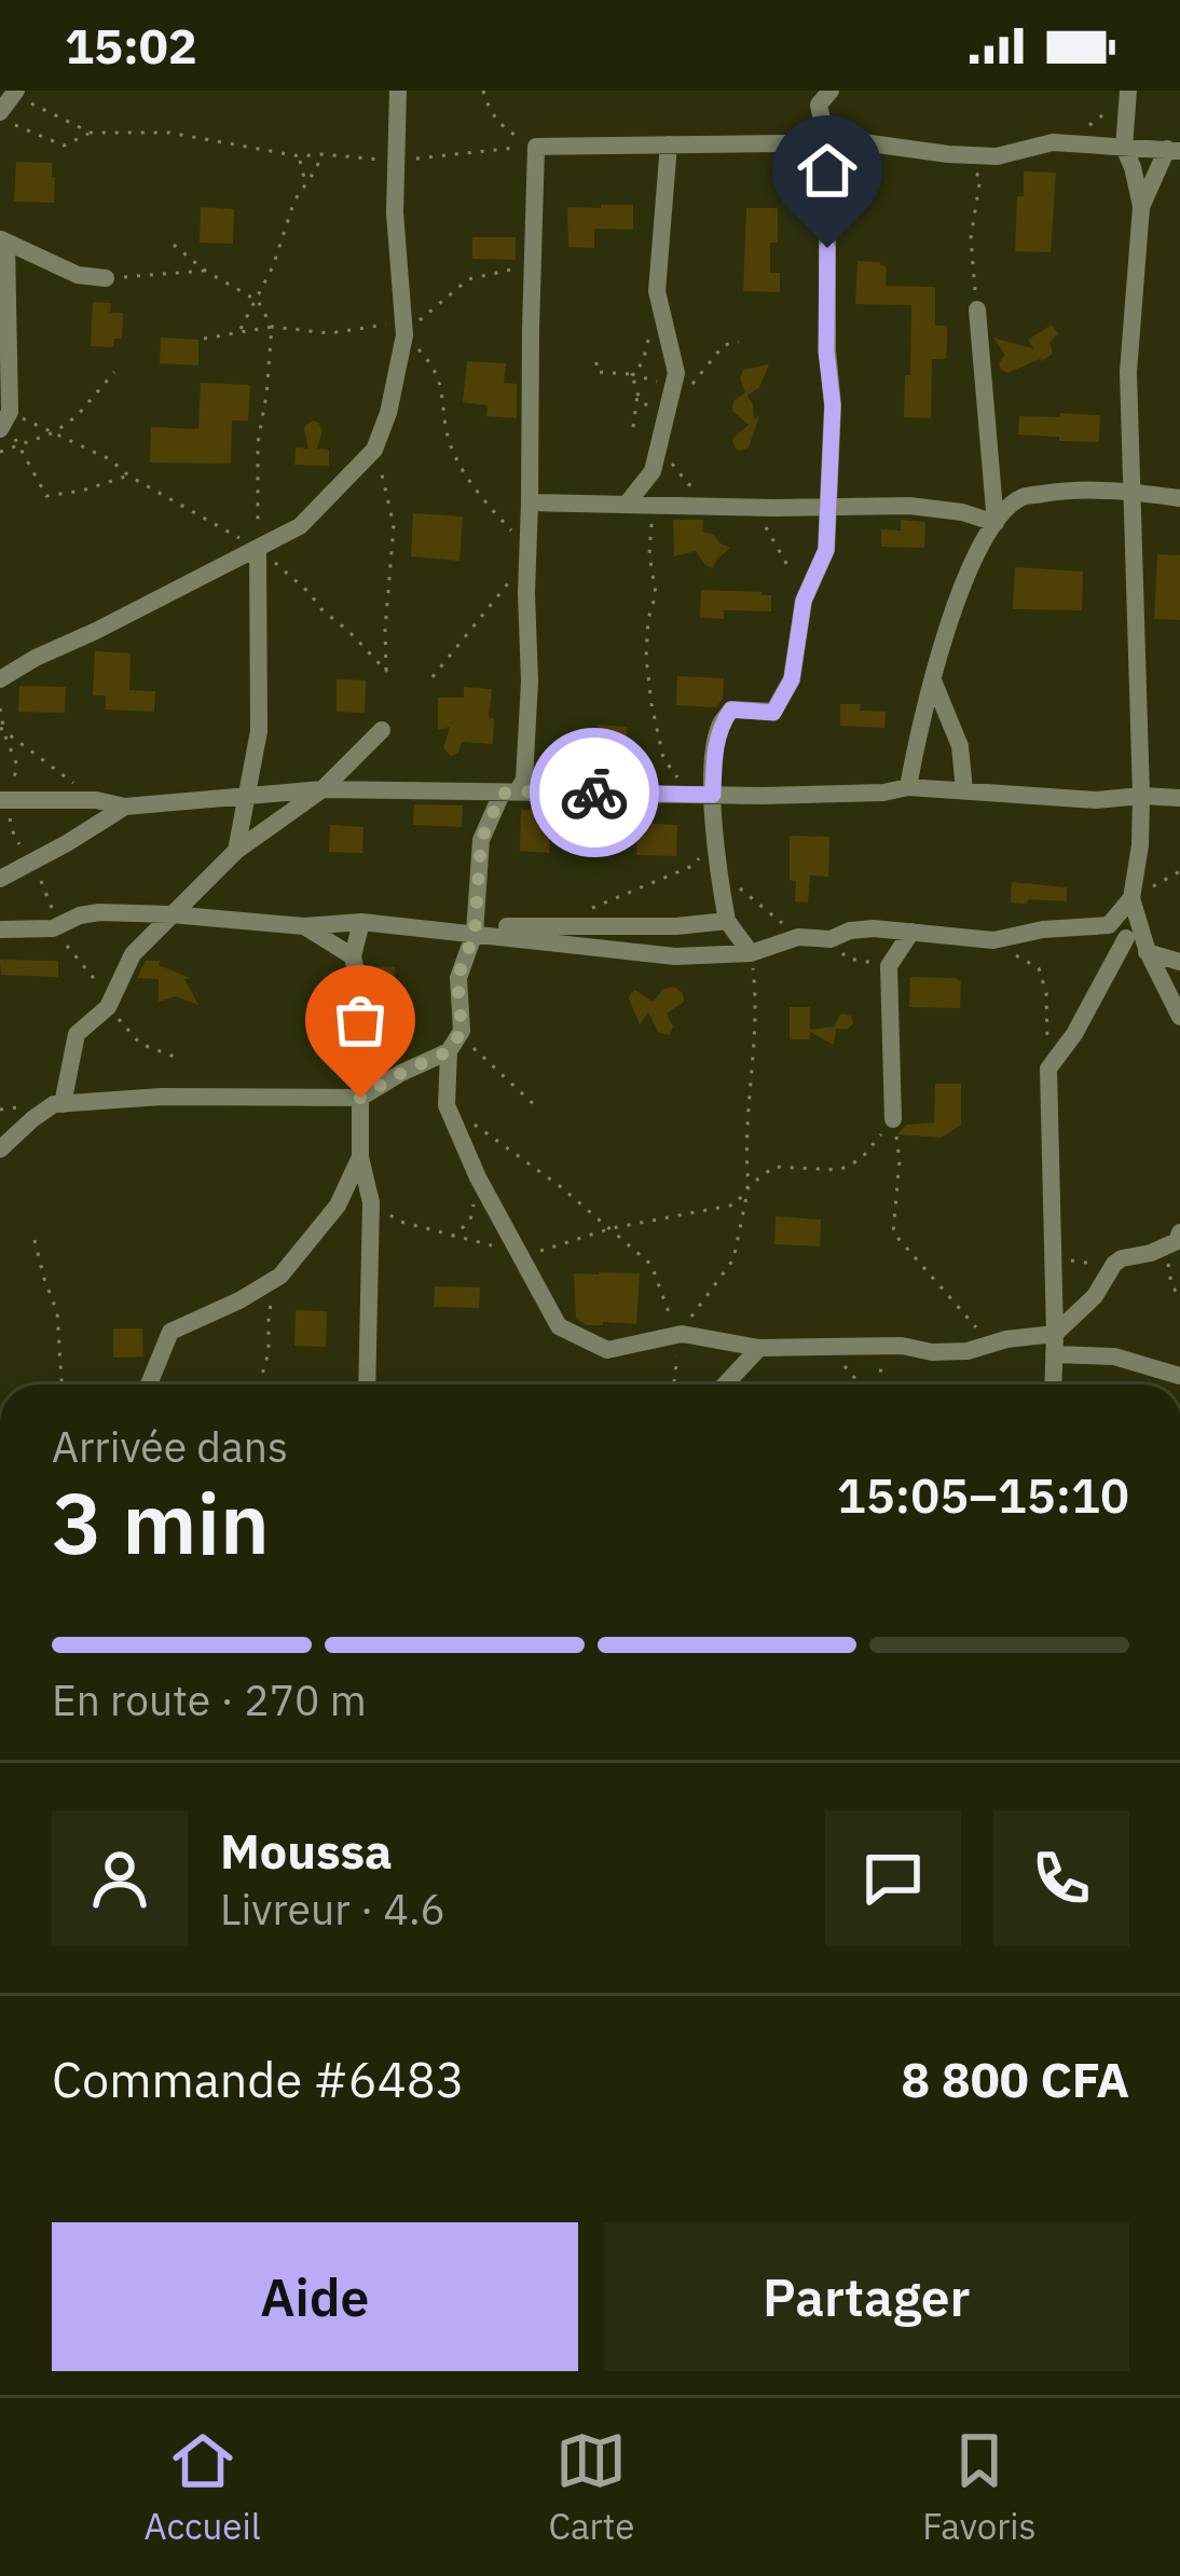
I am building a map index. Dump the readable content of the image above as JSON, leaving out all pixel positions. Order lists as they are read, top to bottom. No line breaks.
{"page":{"status":"15:02","heading":["3 min","Arrivée dans","15:05–15:10"],"panel":["Moussa","Livreur · 4.6","Commande #6483","8 800 CFA"],"bar":"En route · 270 m","buttons":["Aide","Partager"],"tabs":["Accueil","Carte","Favoris"]}}
